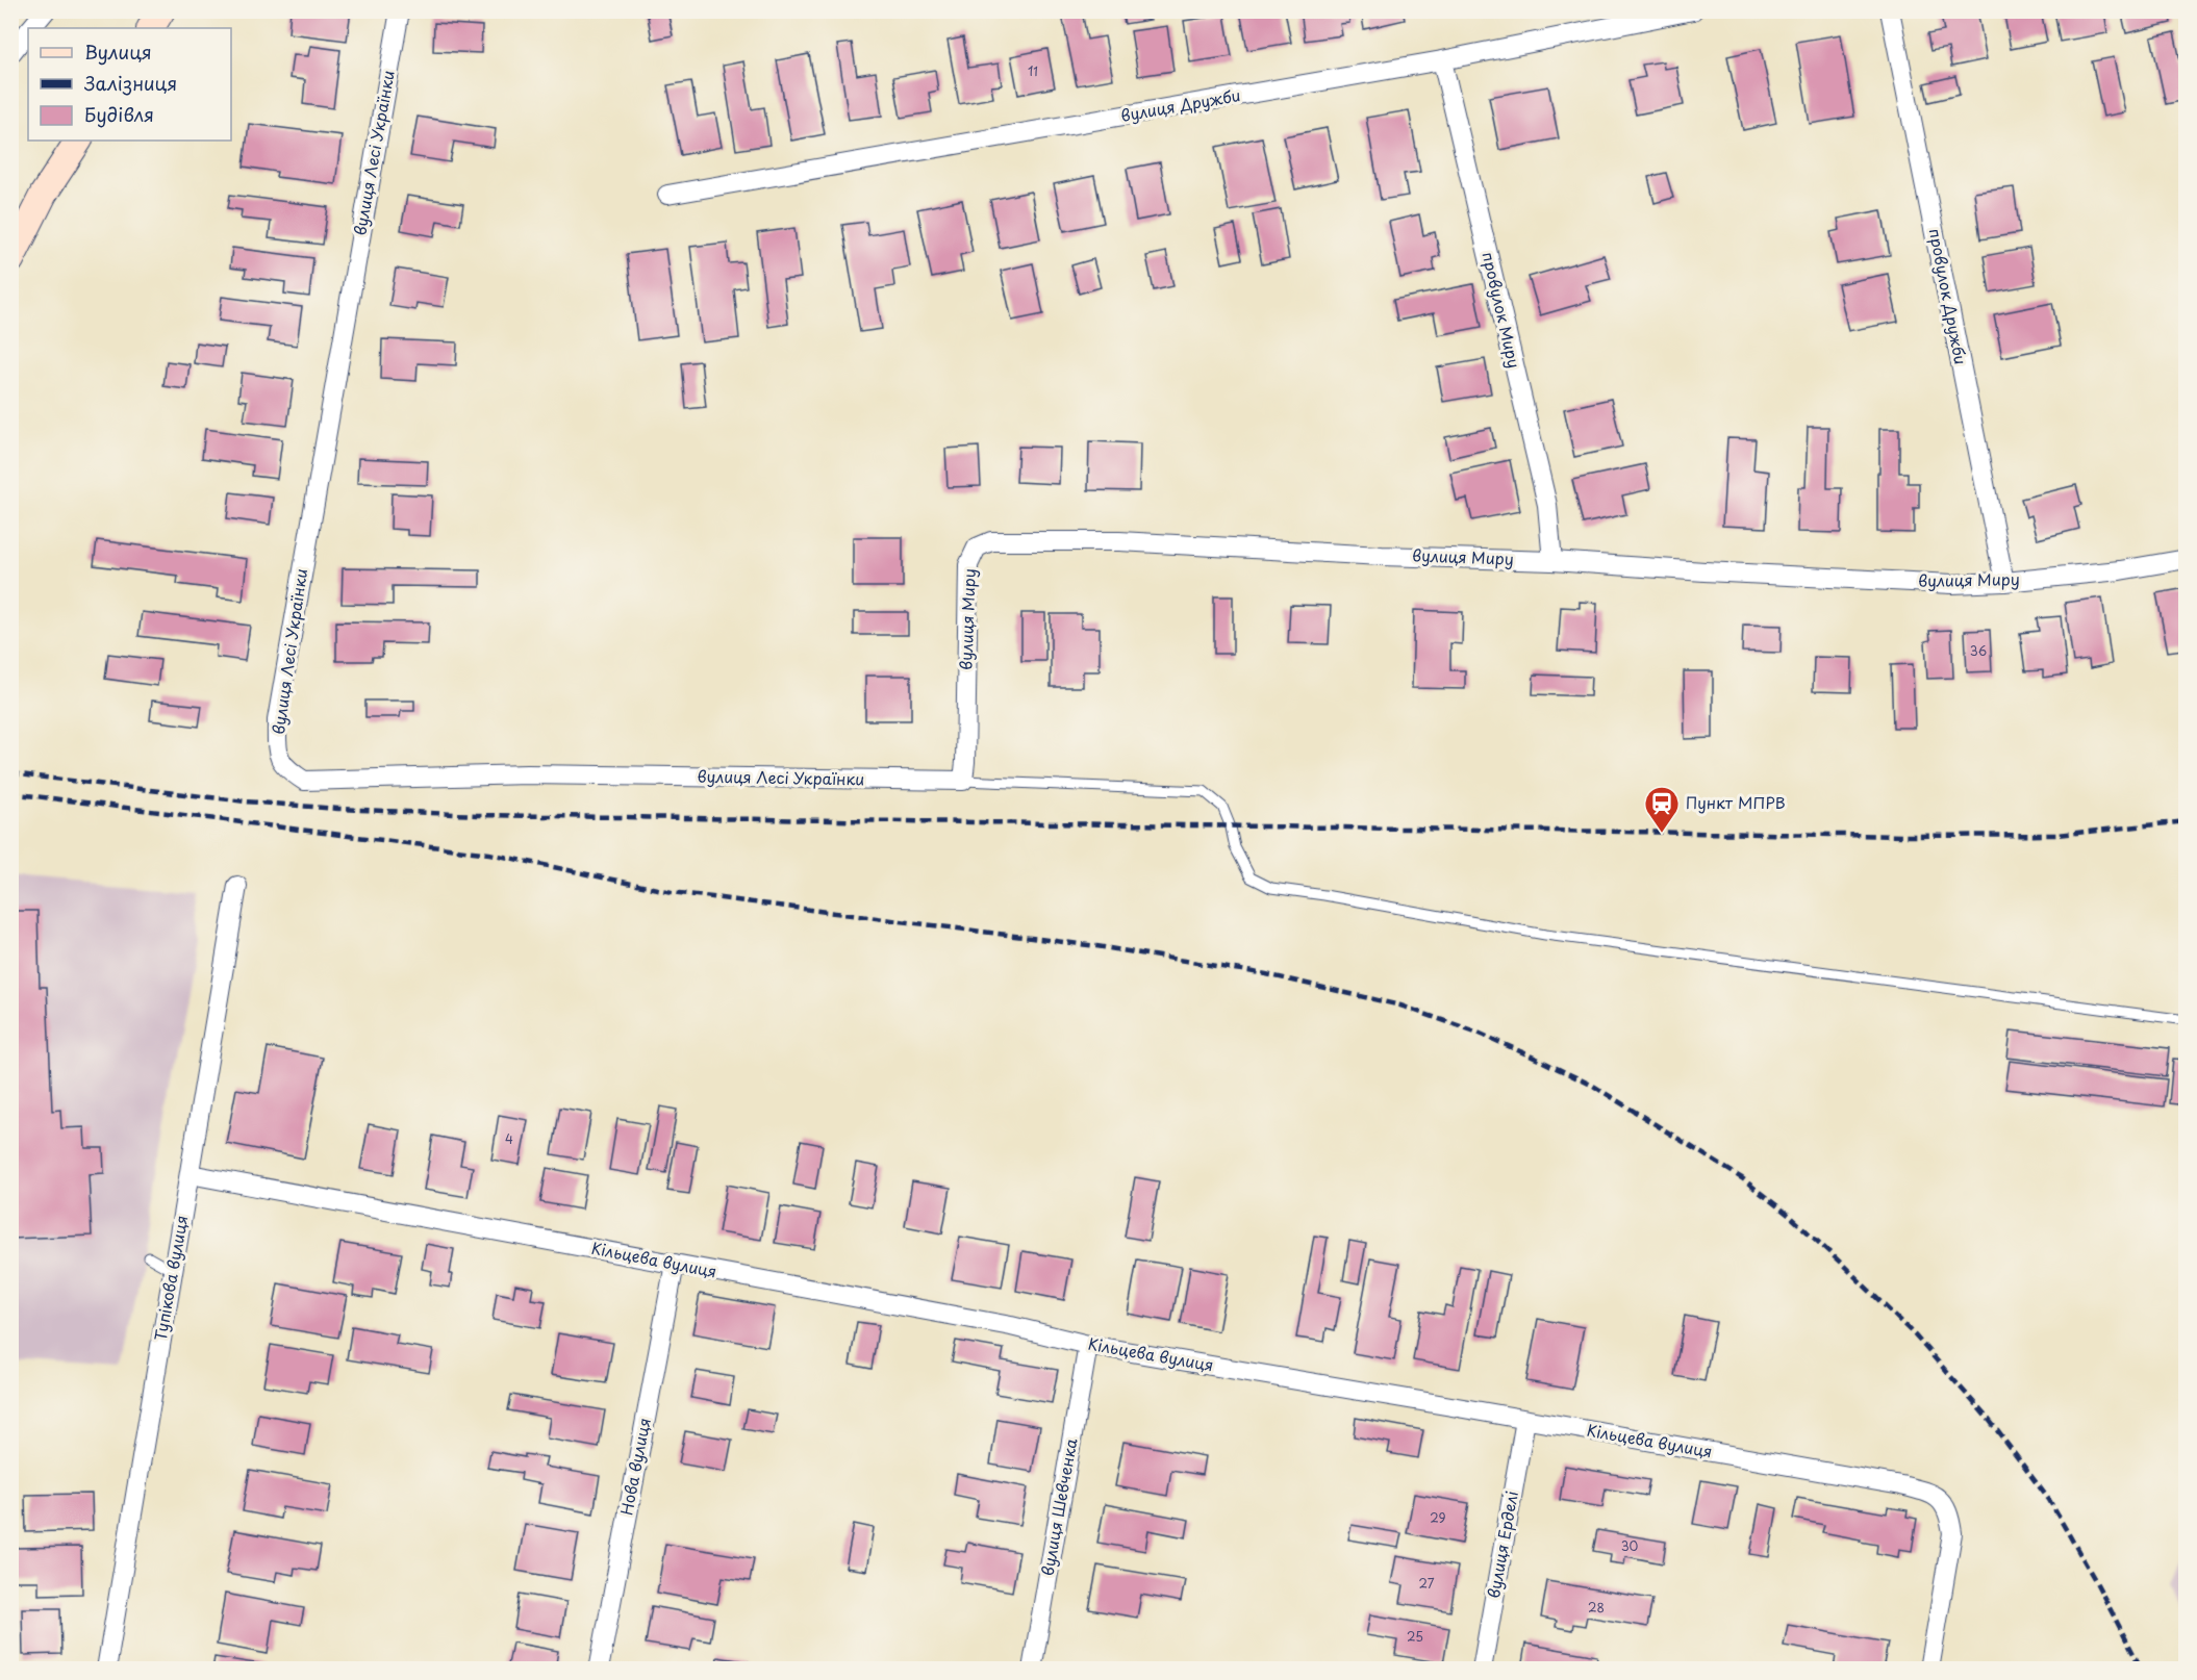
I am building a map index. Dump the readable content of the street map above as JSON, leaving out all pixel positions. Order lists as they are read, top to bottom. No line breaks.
{"streets":{"street":["вулиця Дружби","вулиця Лесі Українки","провулок Дружби","провулок Миру","вулиця Миру","Кільцева вулиця","Тупікова вулиця","Нова вулиця","вулиця Шевченка","вулиця Ерделі"]},"crossings":[["вулиця Дружби","провулок Миру"],["вулиця Лесі Українки","вулиця Миру"],["провулок Дружби","вулиця Миру"],["провулок Миру","вулиця Миру"],["Кільцева вулиця","Тупікова вулиця"],["Кільцева вулиця","Нова вулиця"],["Кільцева вулиця","вулиця Шевченка"],["Кільцева вулиця","вулиця Ерделі"]],"places":{"station":["Пункт МПРВ"]},"house_numbers":["11","36","4","29","30","27","28","25"],"legend":["Вулиця","Залізниця","Будівля"]}
